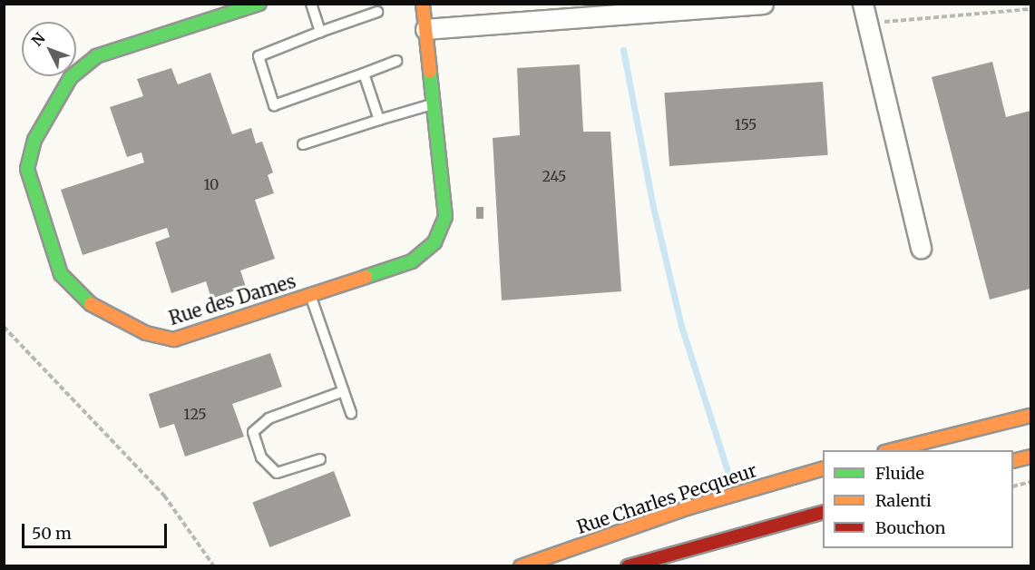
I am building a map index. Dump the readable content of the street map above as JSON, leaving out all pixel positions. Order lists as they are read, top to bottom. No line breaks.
{"streets":{"street":["Rue des Dames","Rue Charles Pecqueur"]},"house_numbers":["155","245","10","125"],"legend":["Fluide","Ralenti","Bouchon"],"scale_bar":"50 m","north":"top left"}
